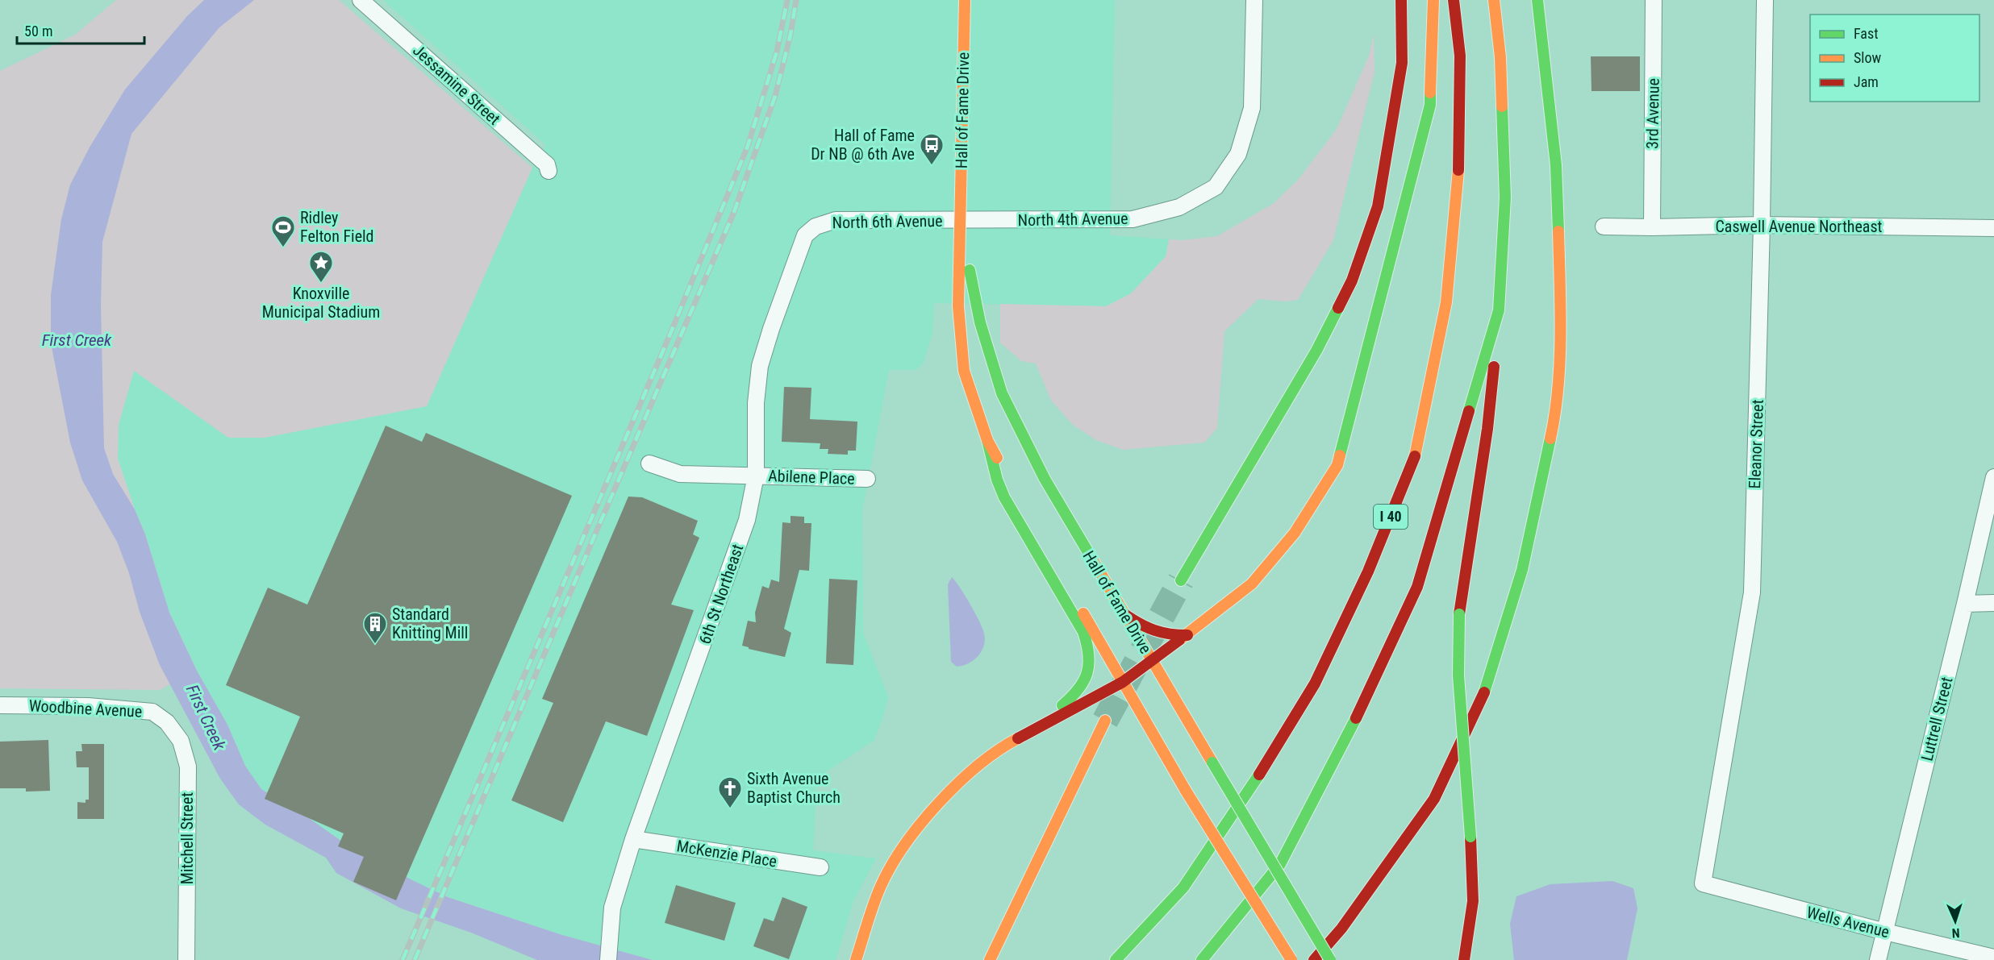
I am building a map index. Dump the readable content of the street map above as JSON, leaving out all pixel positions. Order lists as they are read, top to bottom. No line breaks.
{"streets":{"main road":["Hall of Fame Drive","I 40"],"street":["Jessamine Street","3rd Avenue","North 4th Avenue","North 6th Avenue","Caswell Avenue Northeast","Eleanor Street","Abilene Place","6th St Northeast","Woodbine Avenue","Luttrell Street","Mitchell Street","McKenzie Place","Wells Avenue"]},"crossings":[["Hall of Fame Drive","North 4th Avenue"],["Hall of Fame Drive","North 6th Avenue"],["3rd Avenue","Caswell Avenue Northeast"],["North 4th Avenue","North 6th Avenue"],["North 6th Avenue","6th St Northeast"],["Caswell Avenue Northeast","Eleanor Street"],["Eleanor Street","Wells Avenue"],["Abilene Place","6th St Northeast"],["6th St Northeast","McKenzie Place"],["Woodbine Avenue","Mitchell Street"],["Luttrell Street","Wells Avenue"]],"water":["First Creek"],"places":{"bus stop":["Hall of Fame Dr NB @ 6th Ave"],"sports":["Ridley Felton Field"],"place":["Knoxville Municipal Stadium"],"building":["Standard Knitting Mill"],"church":["Sixth Avenue Baptist Church"]},"legend":["Fast","Slow","Jam"],"scale_bar":"50 m","north":"bottom"}
